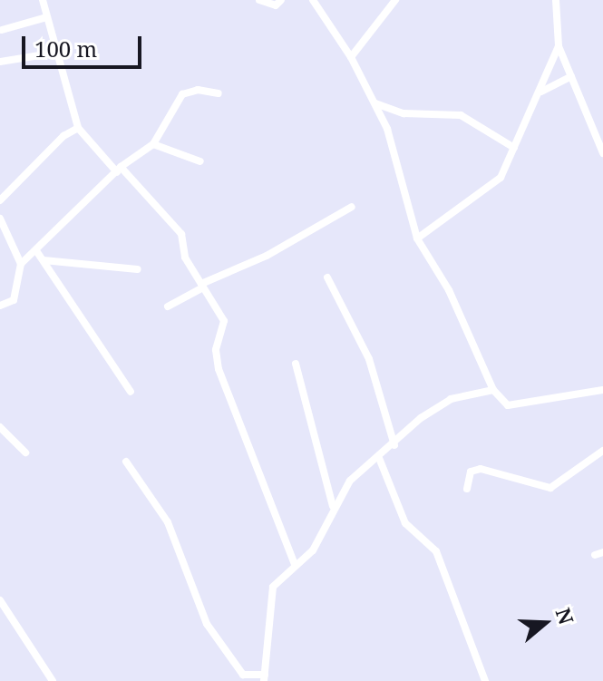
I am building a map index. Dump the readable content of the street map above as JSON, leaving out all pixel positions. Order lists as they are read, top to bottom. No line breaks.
{"scale_bar":"100 m","north":"right"}
